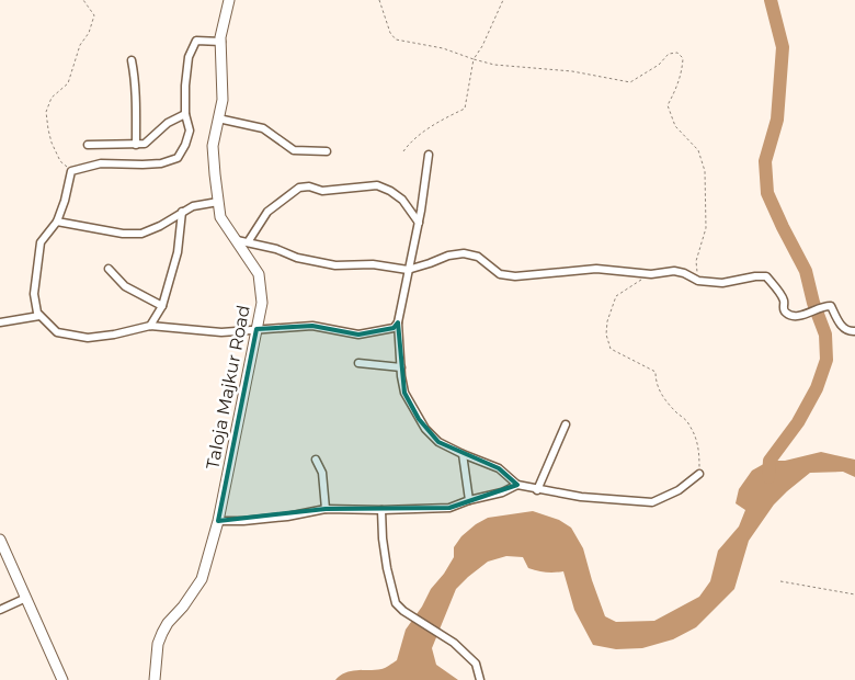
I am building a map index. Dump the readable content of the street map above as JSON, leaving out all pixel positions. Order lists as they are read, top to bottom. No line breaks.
{"streets":{"street":["Taloja Majkur Road"]}}
